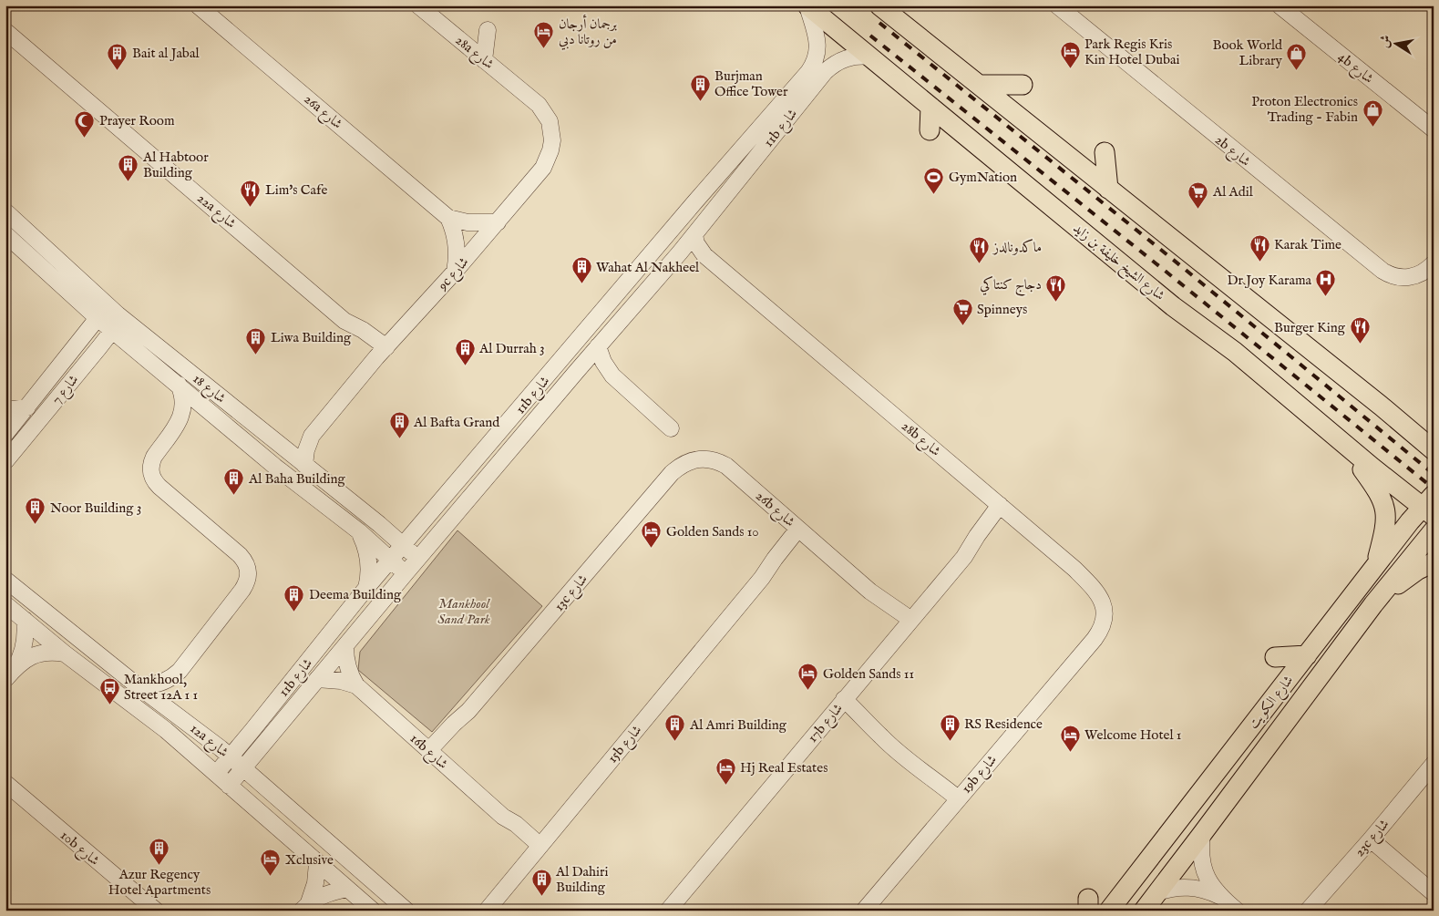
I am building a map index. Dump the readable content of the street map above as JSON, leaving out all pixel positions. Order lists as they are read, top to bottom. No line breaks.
{"streets":{"main road":["شارع الشيخ خليفة بن زايد","شارع الكويت"],"street":["28a شارع","4b شارع","26a شارع","11b شارع","2b شارع","22a شارع","9c شارع","شارع 18","شارع 7","28b شارع","26b شارع","13c شارع","17b شارع","12a شارع","15b شارع","16b شارع","19b شارع","23c شارع","10b شارع"]},"crossings":[["28a شارع","9c شارع"],["26a شارع","9c شارع"],["11b شارع","شارع الشيخ خليفة بن زايد"],["11b شارع","شارع 18"],["11b شارع","28b شارع"],["11b شارع","12a شارع"],["11b شارع","16b شارع"],["22a شارع","9c شارع"],["شارع الشيخ خليفة بن زايد","شارع الكويت"],["9c شارع","شارع 18"],["شارع 18","شارع 7"],["28b شارع","17b شارع"],["28b شارع","19b شارع"],["26b شارع","13c شارع"],["26b شارع","17b شارع"],["26b شارع","15b شارع"],["13c شارع","16b شارع"],["15b شارع","16b شارع"]],"parks":["Mankhool Sand Park"],"places":{"hotel":["برجمان أرجان من روتانا دبي","Park Regis Kris Kin Hotel Dubai","Golden Sands 10","Golden Sands 11","Welcome Hotel 1","Hj Real Estates","Xclusive"],"building":["Bait al Jabal","Burjman Office Tower","Al Habtoor Building","Wahat Al Nakheel","Liwa Building","Al Durrah 3","Al Bafta Grand","Al Baha Building","Noor Building 3","Deema Building","RS Residence","Al Amri Building","Azur Regency Hotel Apartments","Al Dahiri Building"],"shop":["Book World Library","Proton Electronics Trading - Fabin"],"mosque":["Prayer Room"],"sports":["GymNation"],"restaurant":["Lim's Cafe","Karak Time","ماكدونالدز","دجاج كنتاكي","Burger King"],"supermarket":["Al Adil","Spinneys"],"hospital":["Dr Joy Karama"],"bus stop":["Mankhool, Street 12A 1 1"]},"north":"left"}
